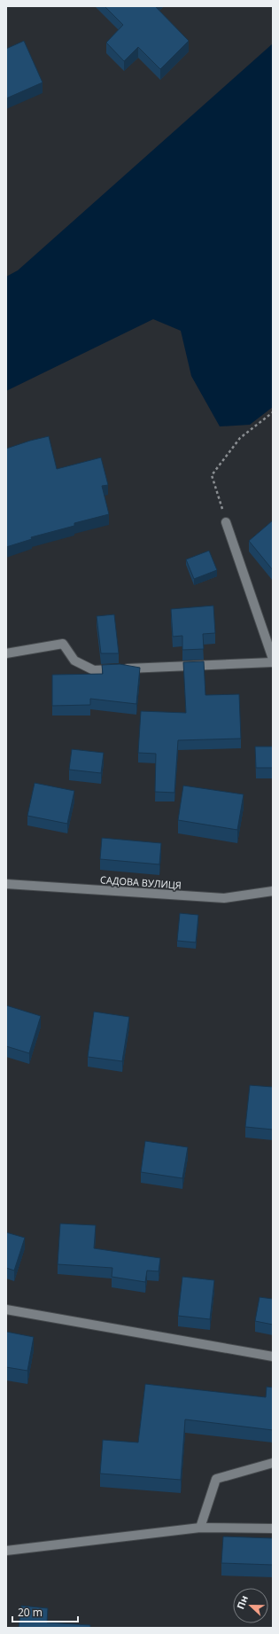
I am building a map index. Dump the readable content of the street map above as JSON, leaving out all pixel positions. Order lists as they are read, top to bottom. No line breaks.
{"streets":{"street":["САДОВА ВУЛИЦЯ"]},"scale_bar":"20 m","north":"left"}
